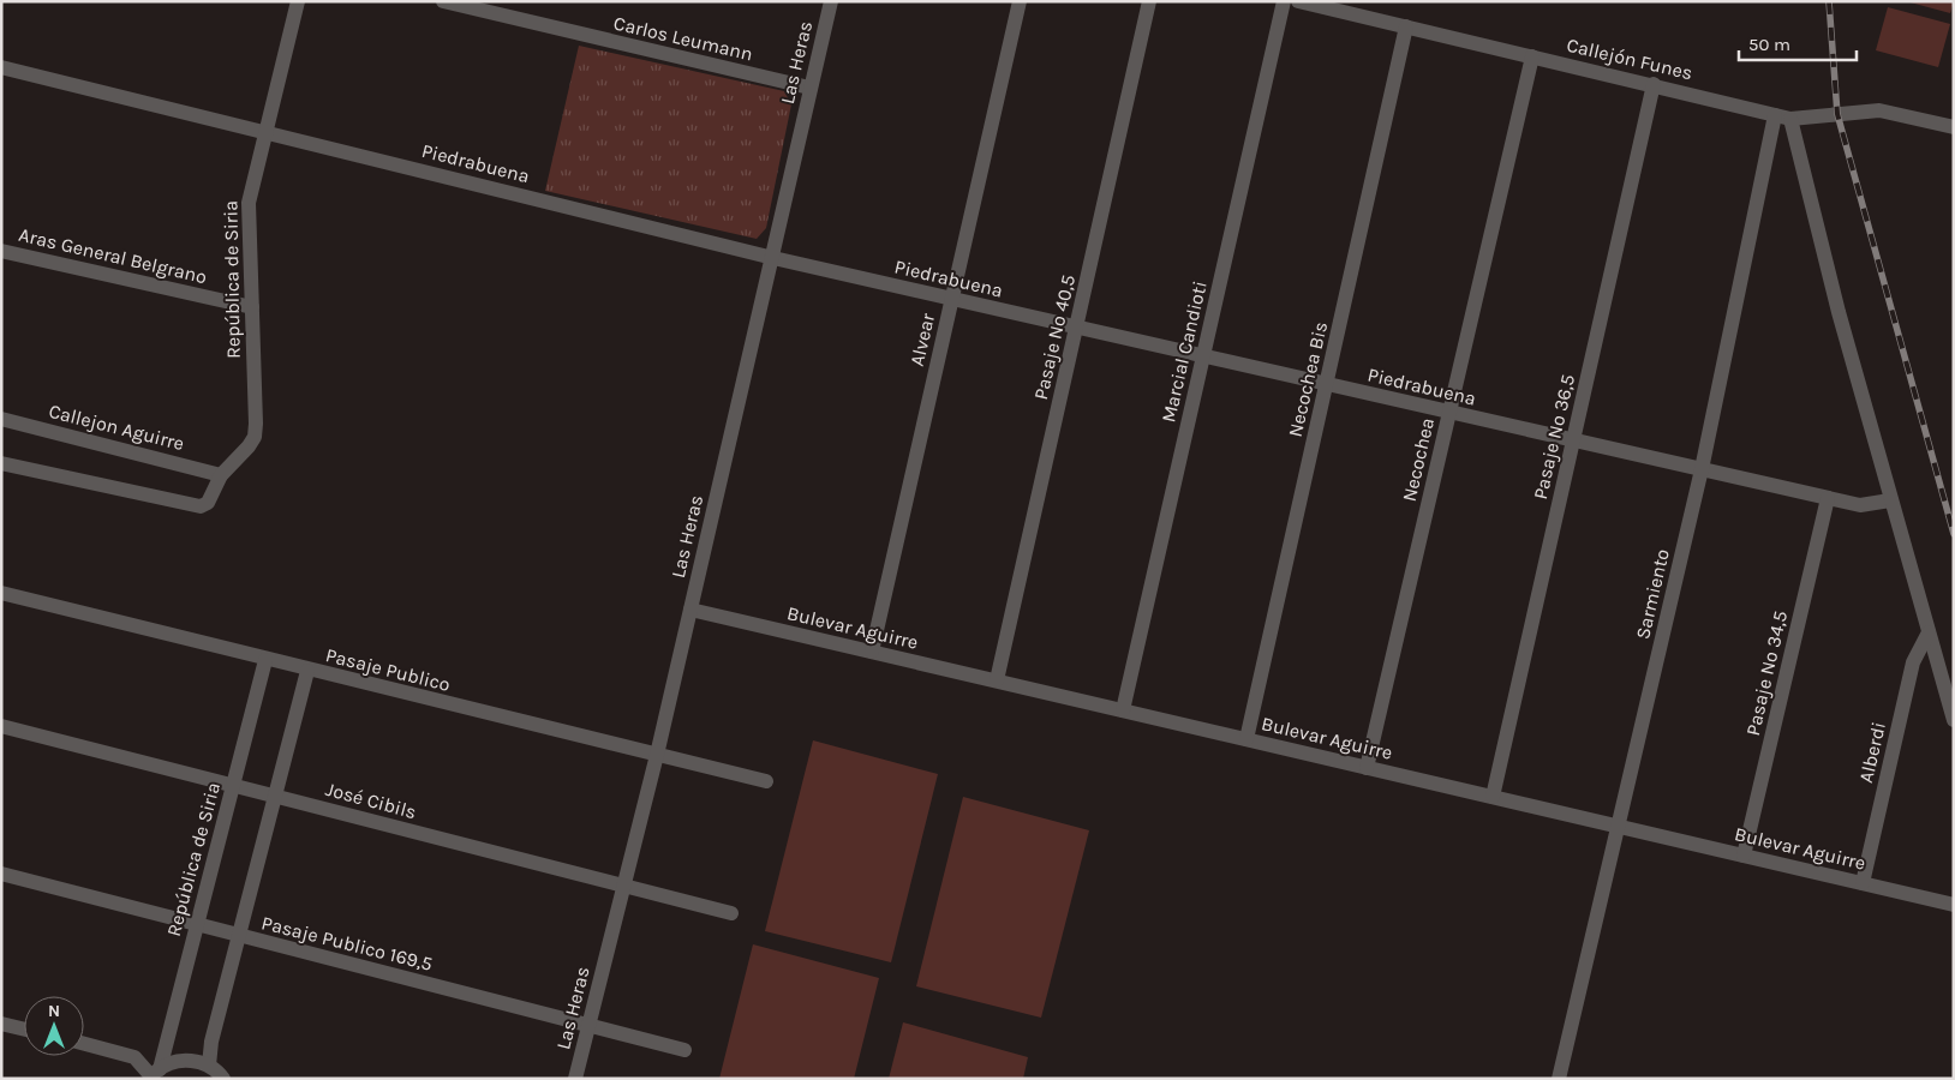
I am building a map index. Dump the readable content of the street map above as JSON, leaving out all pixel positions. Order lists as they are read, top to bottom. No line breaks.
{"streets":{"street":["Carlos Leumann","Callejón Funes","Las Heras","Piedrabuena","Aras General Belgrano","República de Siria","Pasaje No 40,5","Alvear","Marcial Candioti","Necochea Bis","Callejon Aguirre","Pasaje No 36,5","Necochea","Sarmiento","Bulevar Aguirre","Pasaje Publico","Pasaje No 34,5","Alberdi","José Cibils","Pasaje Publico 169,5"]},"crossings":[["Carlos Leumann","Las Heras"],["Callejón Funes","Necochea Bis"],["Callejón Funes","Pasaje No 36,5"],["Callejón Funes","Necochea"],["Callejón Funes","Sarmiento"],["Las Heras","Piedrabuena"],["Las Heras","Bulevar Aguirre"],["Las Heras","Pasaje Publico"],["Las Heras","José Cibils"],["Las Heras","Pasaje Publico 169,5"],["Piedrabuena","República de Siria"],["Piedrabuena","Pasaje No 40,5"],["Piedrabuena","Alvear"],["Piedrabuena","Marcial Candioti"],["Piedrabuena","Necochea Bis"],["Piedrabuena","Pasaje No 36,5"],["Piedrabuena","Necochea"],["Piedrabuena","Sarmiento"],["Piedrabuena","Pasaje No 34,5"],["Aras General Belgrano","República de Siria"],["República de Siria","Callejon Aguirre"],["República de Siria","Pasaje Publico"],["República de Siria","José Cibils"],["República de Siria","Pasaje Publico 169,5"],["Pasaje No 40,5","Bulevar Aguirre"],["Alvear","Bulevar Aguirre"],["Marcial Candioti","Bulevar Aguirre"],["Necochea Bis","Bulevar Aguirre"],["Pasaje No 36,5","Bulevar Aguirre"],["Necochea","Bulevar Aguirre"],["Sarmiento","Bulevar Aguirre"],["Bulevar Aguirre","Pasaje No 34,5"],["Bulevar Aguirre","Alberdi"]],"scale_bar":"50 m","north":"top"}
